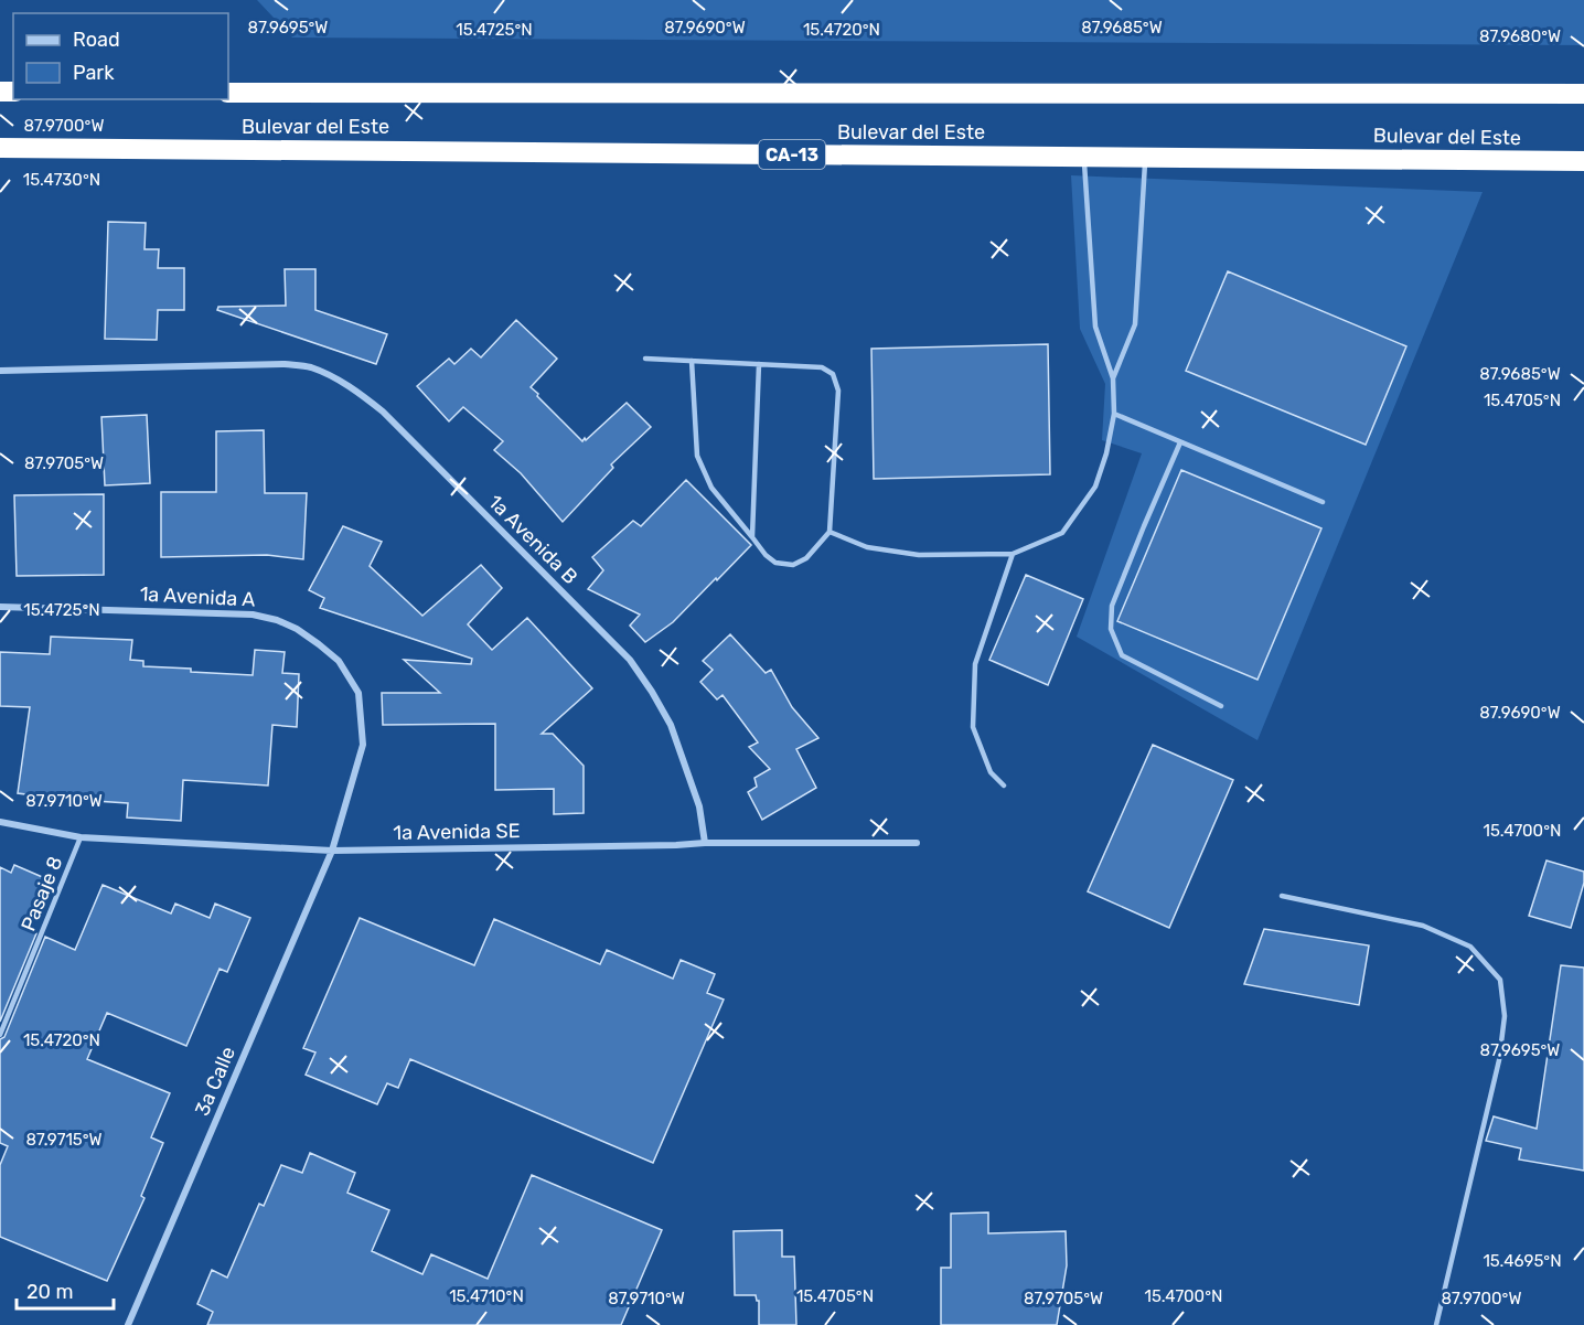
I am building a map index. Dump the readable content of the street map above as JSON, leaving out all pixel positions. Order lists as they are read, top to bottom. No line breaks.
{"streets":{"highway":["Bulevar del Este","CA-13"],"street":["1a Avenida B","1a Avenida A","1a Avenida SE","3a Calle"],"lane":["Pasaje 8"]},"crossings":[["1a Avenida B","1a Avenida SE"],["1a Avenida A","1a Avenida SE"],["1a Avenida A","3a Calle"],["1a Avenida SE","Pasaje 8"],["1a Avenida SE","3a Calle"]],"legend":["Road","Park"],"scale_bar":"20 m","coordinates":["87.9695°W","87.9690°W","87.9685°W","15.4725°N","15.4720°N","87.9680°W","87.9700°W","15.4730°N","15.4705°N","87.9705°W","87.9710°W","15.4700°N","87.9715°W","15.4695°N","15.4710°N"]}
